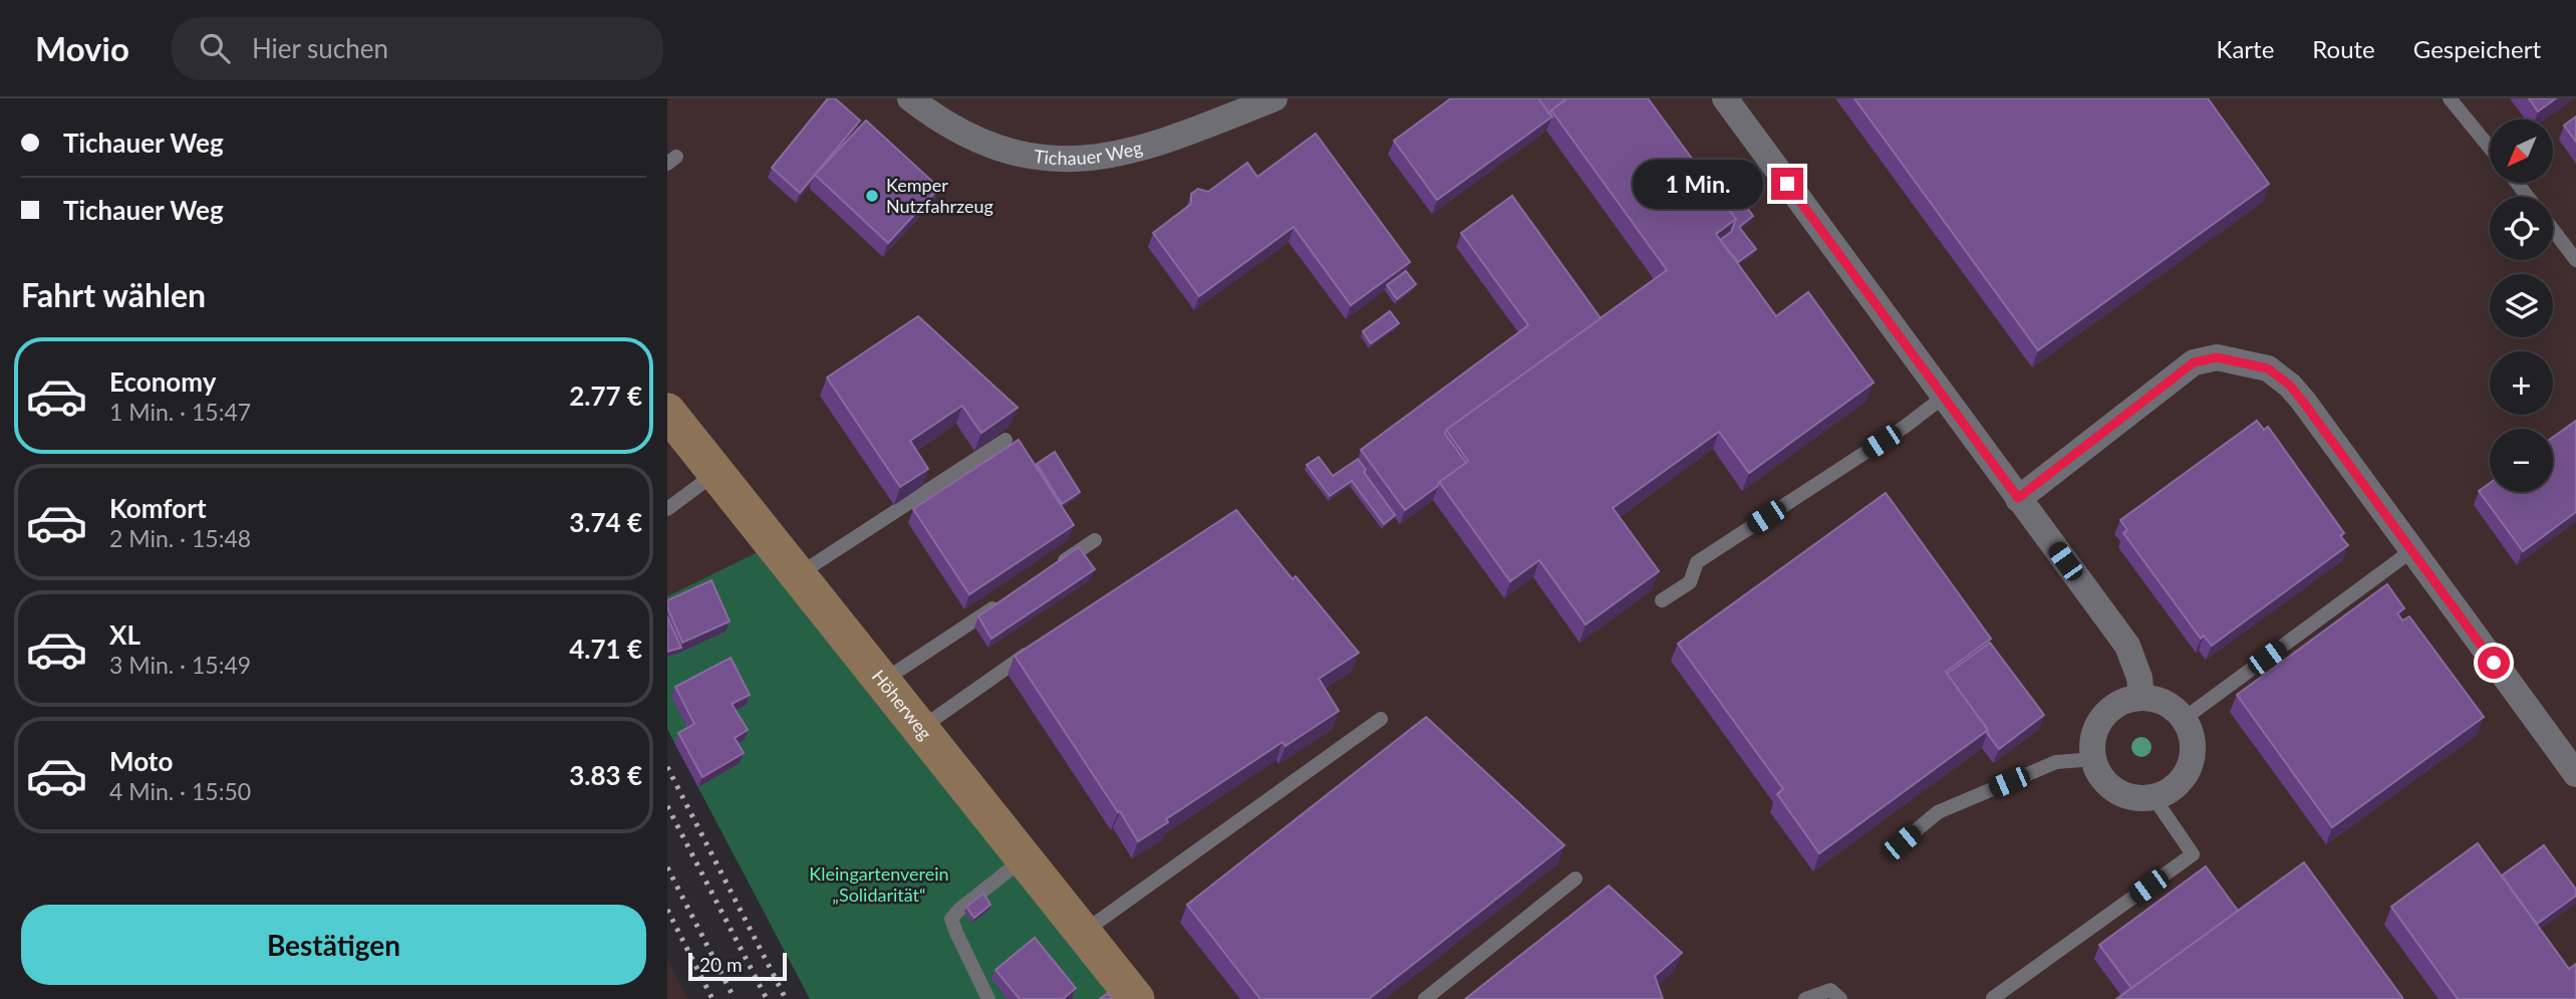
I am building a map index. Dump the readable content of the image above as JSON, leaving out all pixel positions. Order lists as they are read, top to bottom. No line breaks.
{"streets":{"street":["Tichauer Weg","Höherweg"]},"parks":["Kleingartenverein „Solidarität“"],"places":["Kemper Nutzfahrzeug"],"scale_bar":"20 m","north":"bottom left","page":{"header":"Movio","search":"Hier suchen","nav":["Karte","Route","Gespeichert"],"banner":["Tichauer Weg","Tichauer Weg"],"map_buttons":["+","−"],"bubble":"1 Min.","heading":"Fahrt wählen","list":[{"name":"Economy","note":"1 Min. · 15:47","value":"2.77 €"},{"name":"Komfort","note":"2 Min. · 15:48","value":"3.74 €"},{"name":"XL","note":"3 Min. · 15:49","value":"4.71 €"},{"name":"Moto","note":"4 Min. · 15:50","value":"3.83 €"}],"buttons":"Bestätigen","scale":"20 m"}}
